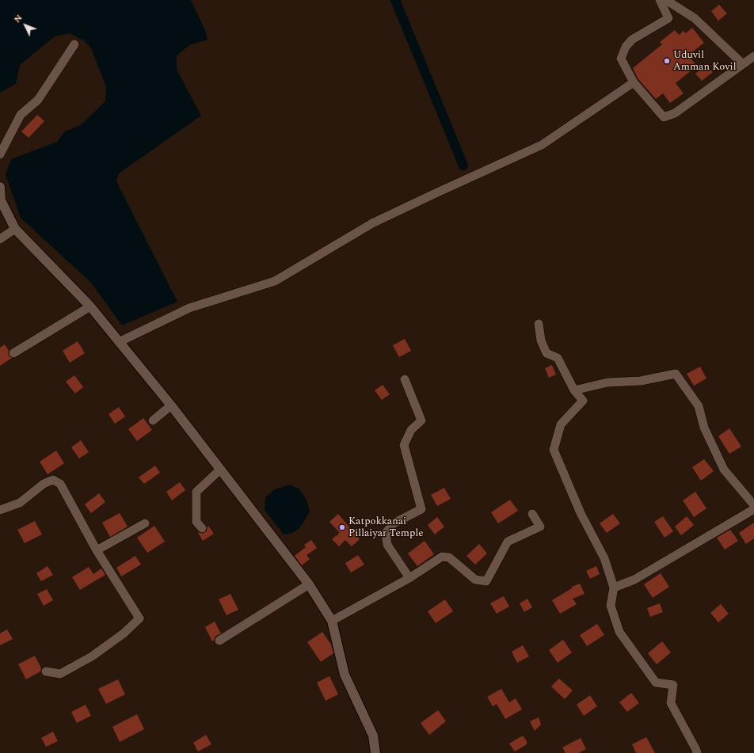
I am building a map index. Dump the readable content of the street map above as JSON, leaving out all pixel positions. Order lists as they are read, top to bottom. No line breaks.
{"places":["Uduvil Amman Kovil","Katpokkanai Pillaiyar Temple"],"north":"top left"}
